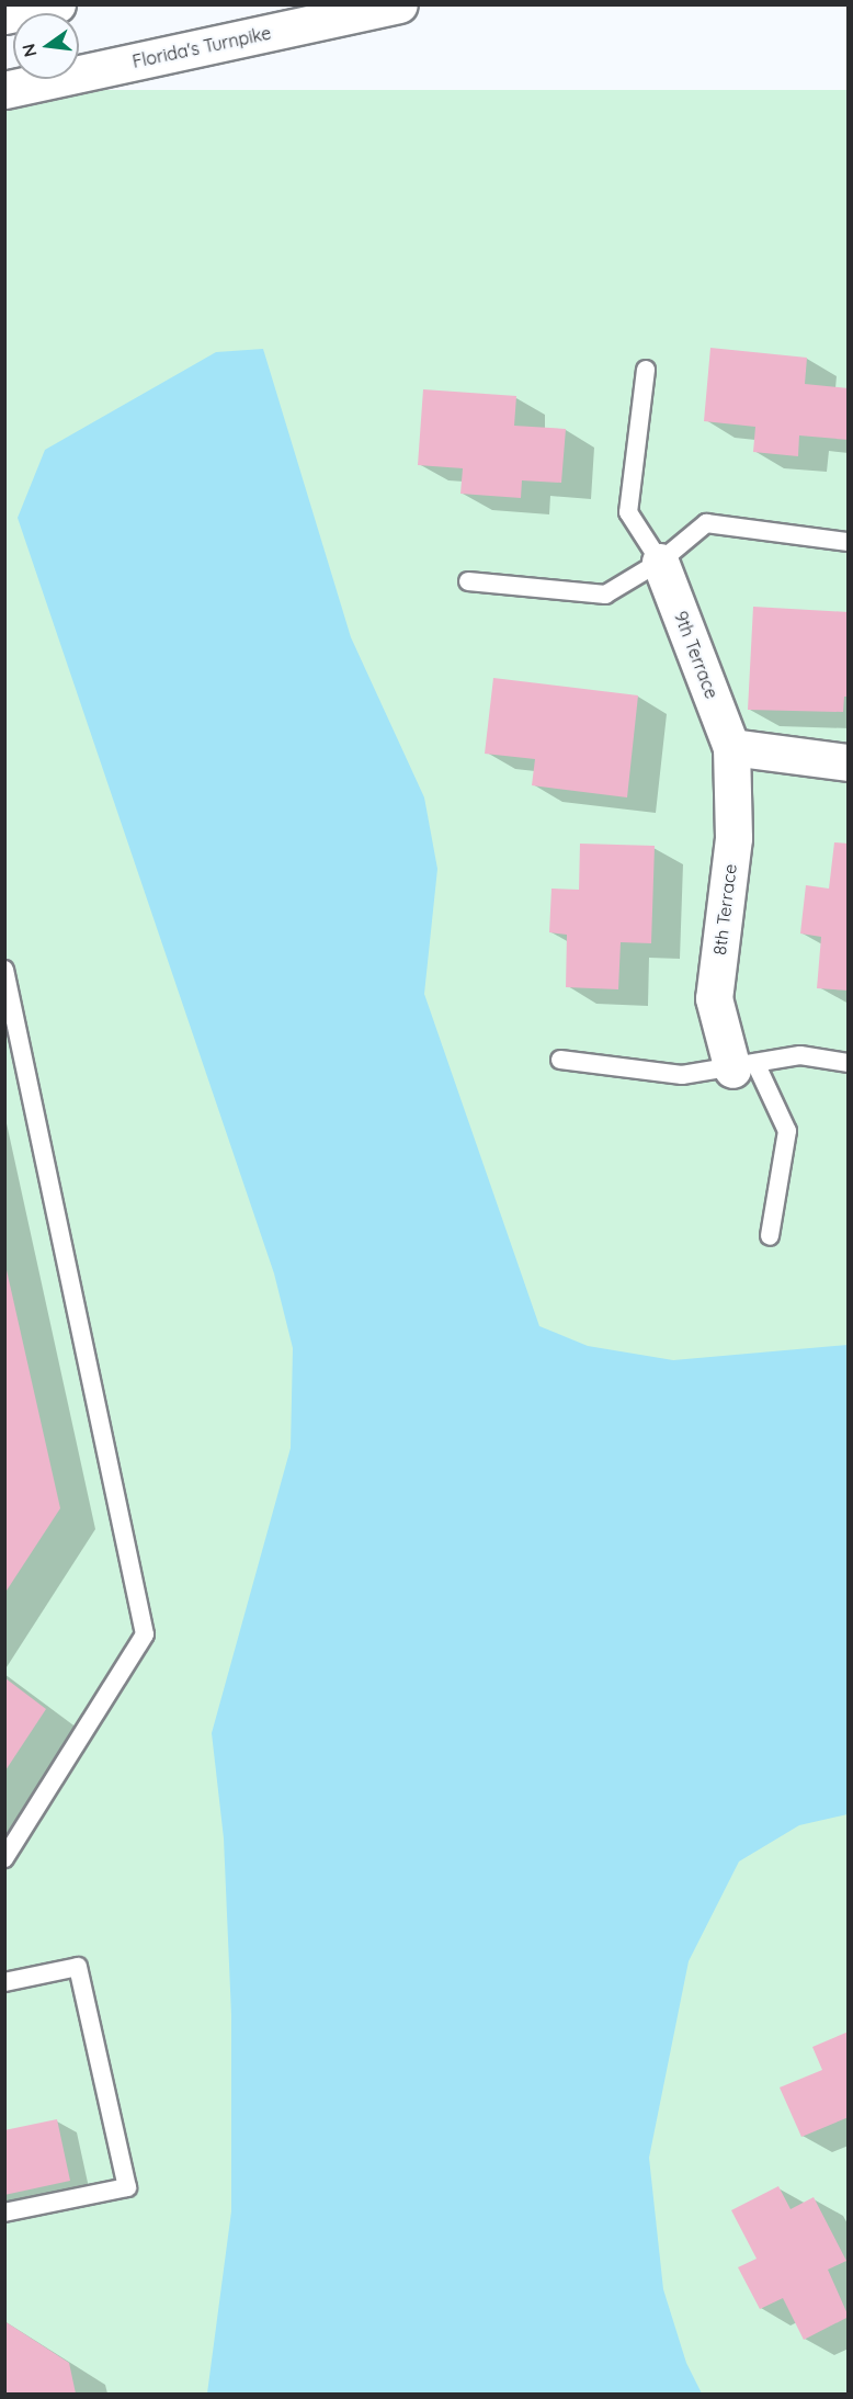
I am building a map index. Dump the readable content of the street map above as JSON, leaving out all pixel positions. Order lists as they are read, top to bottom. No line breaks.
{"streets":{"main road":["Florida's Turnpike","9th Terrace","8th Terrace"]},"crossings":[["9th Terrace","8th Terrace"]],"north":"left"}
